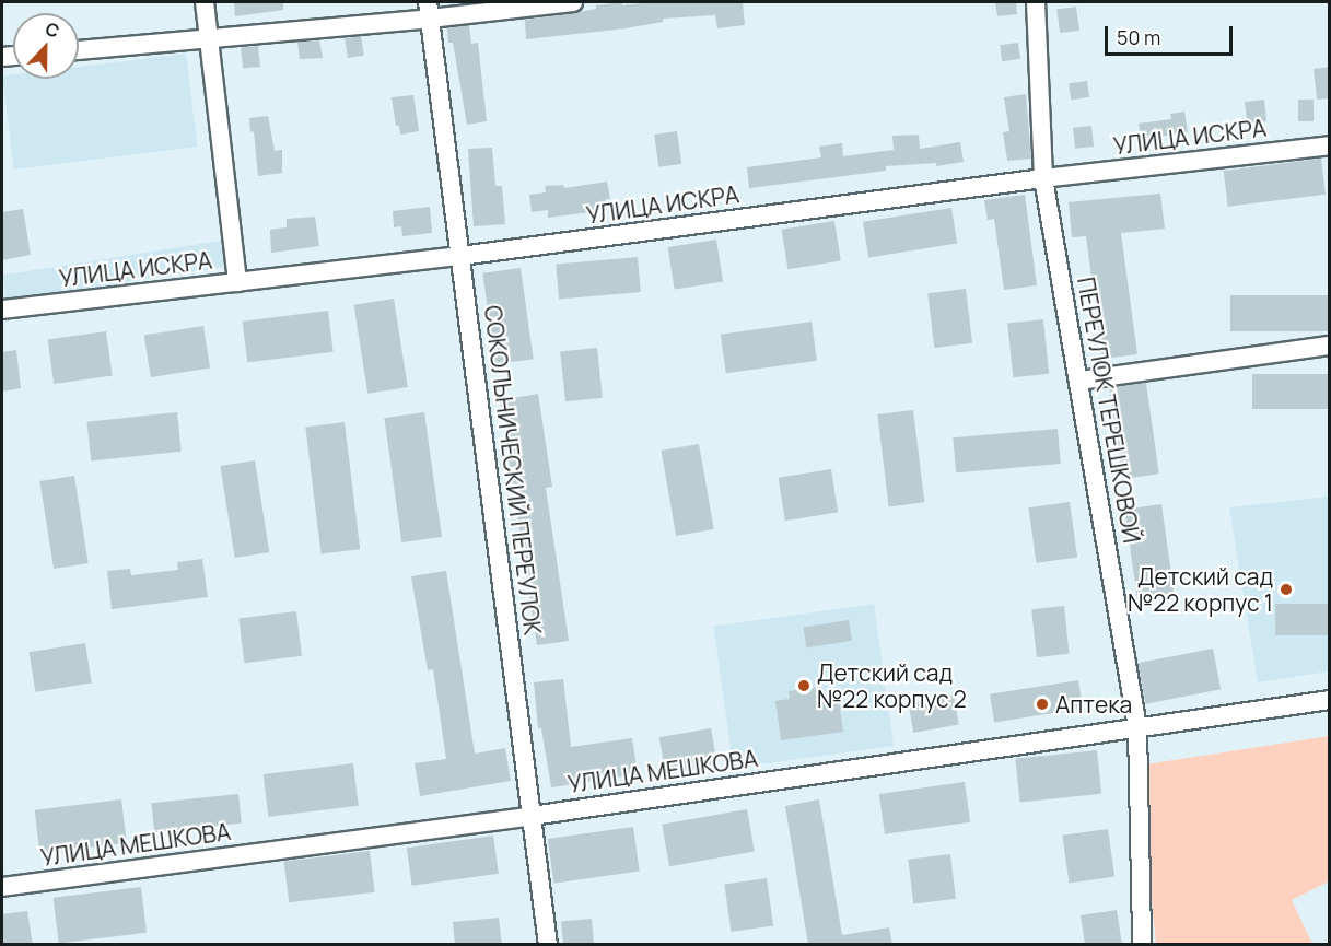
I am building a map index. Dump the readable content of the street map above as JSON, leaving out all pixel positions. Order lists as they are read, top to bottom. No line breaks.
{"streets":{"street":["УЛИЦА ИСКРА","ПЕРЕУЛОК ТЕРЕШКОВОЙ","СОКОЛЬНИЧЕСКИЙ ПЕРЕУЛОК","УЛИЦА МЕШКОВА"]},"crossings":[["УЛИЦА ИСКРА","ПЕРЕУЛОК ТЕРЕШКОВОЙ"],["УЛИЦА ИСКРА","СОКОЛЬНИЧЕСКИЙ ПЕРЕУЛОК"],["ПЕРЕУЛОК ТЕРЕШКОВОЙ","УЛИЦА МЕШКОВА"],["СОКОЛЬНИЧЕСКИЙ ПЕРЕУЛОК","УЛИЦА МЕШКОВА"]],"places":["Детский сад №22 корпус 1","Детский сад №22 корпус 2","Аптека"],"scale_bar":"50 m","north":"top"}
